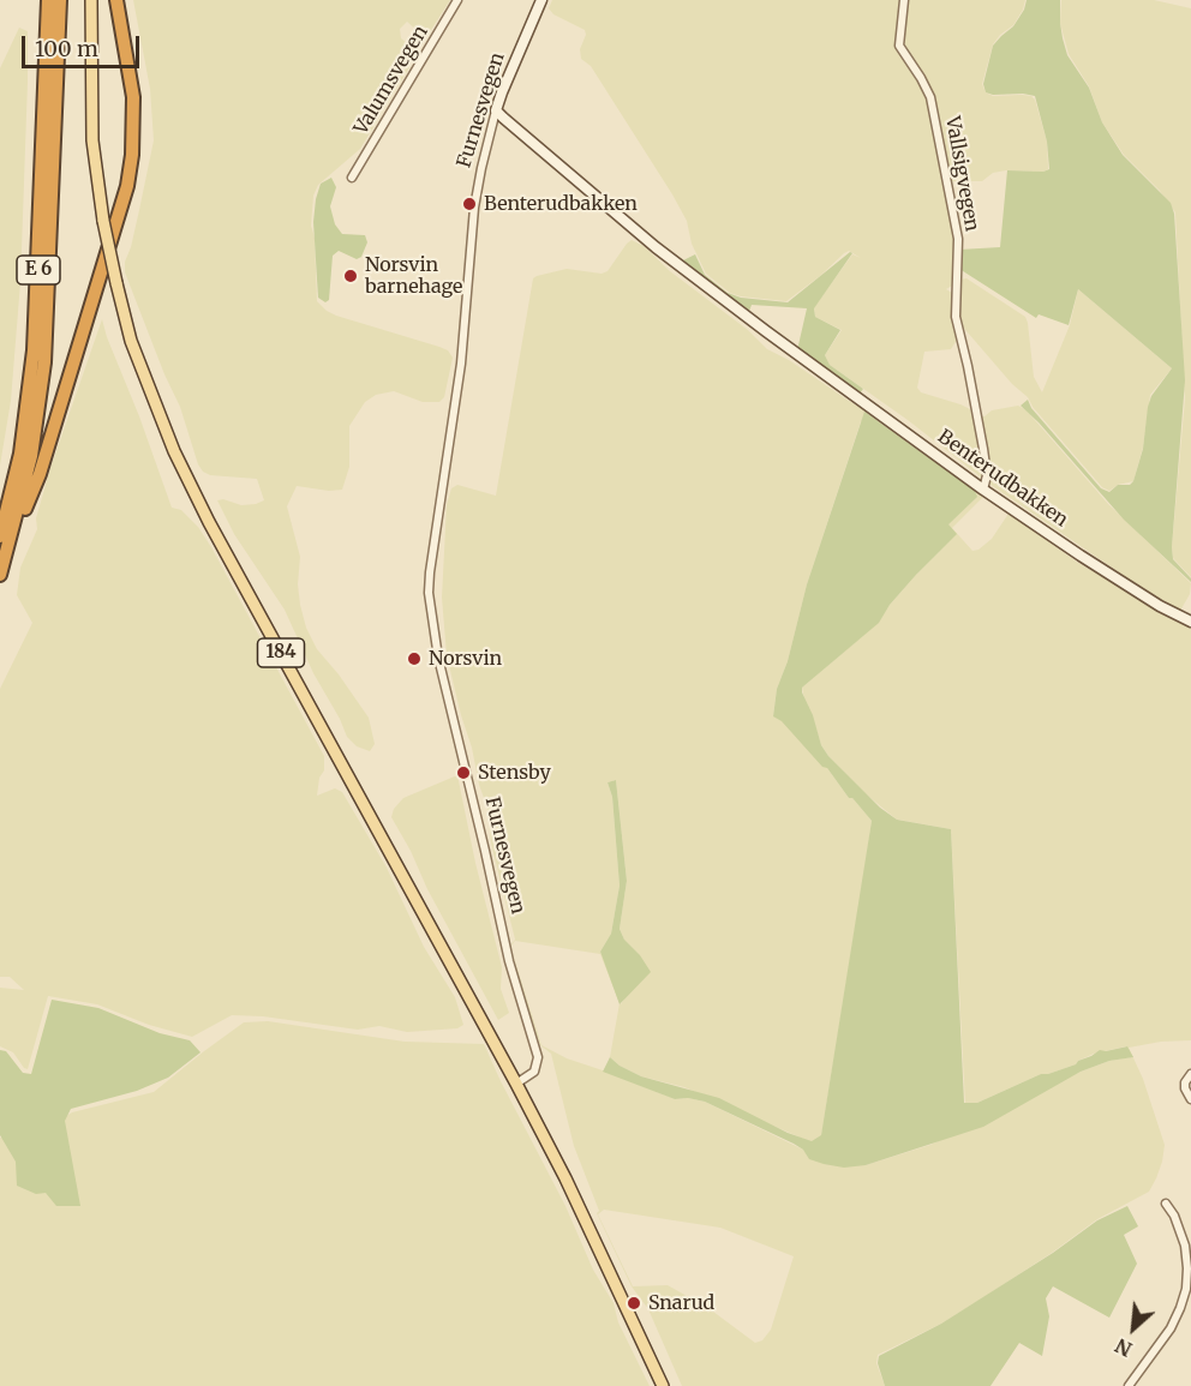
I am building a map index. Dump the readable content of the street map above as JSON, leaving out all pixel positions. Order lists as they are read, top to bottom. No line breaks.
{"streets":{"highway":["E 6"],"main road":["Furnesvegen","Benterudbakken","184"],"street":["Valumsvegen","Vallsigvegen"]},"crossings":[["Furnesvegen","Benterudbakken"],["Furnesvegen","184"],["Vallsigvegen","Benterudbakken"]],"places":["Benterudbakken","Norsvin barnehage","Norsvin","Stensby","Snarud"],"scale_bar":"100 m","north":"bottom left"}
